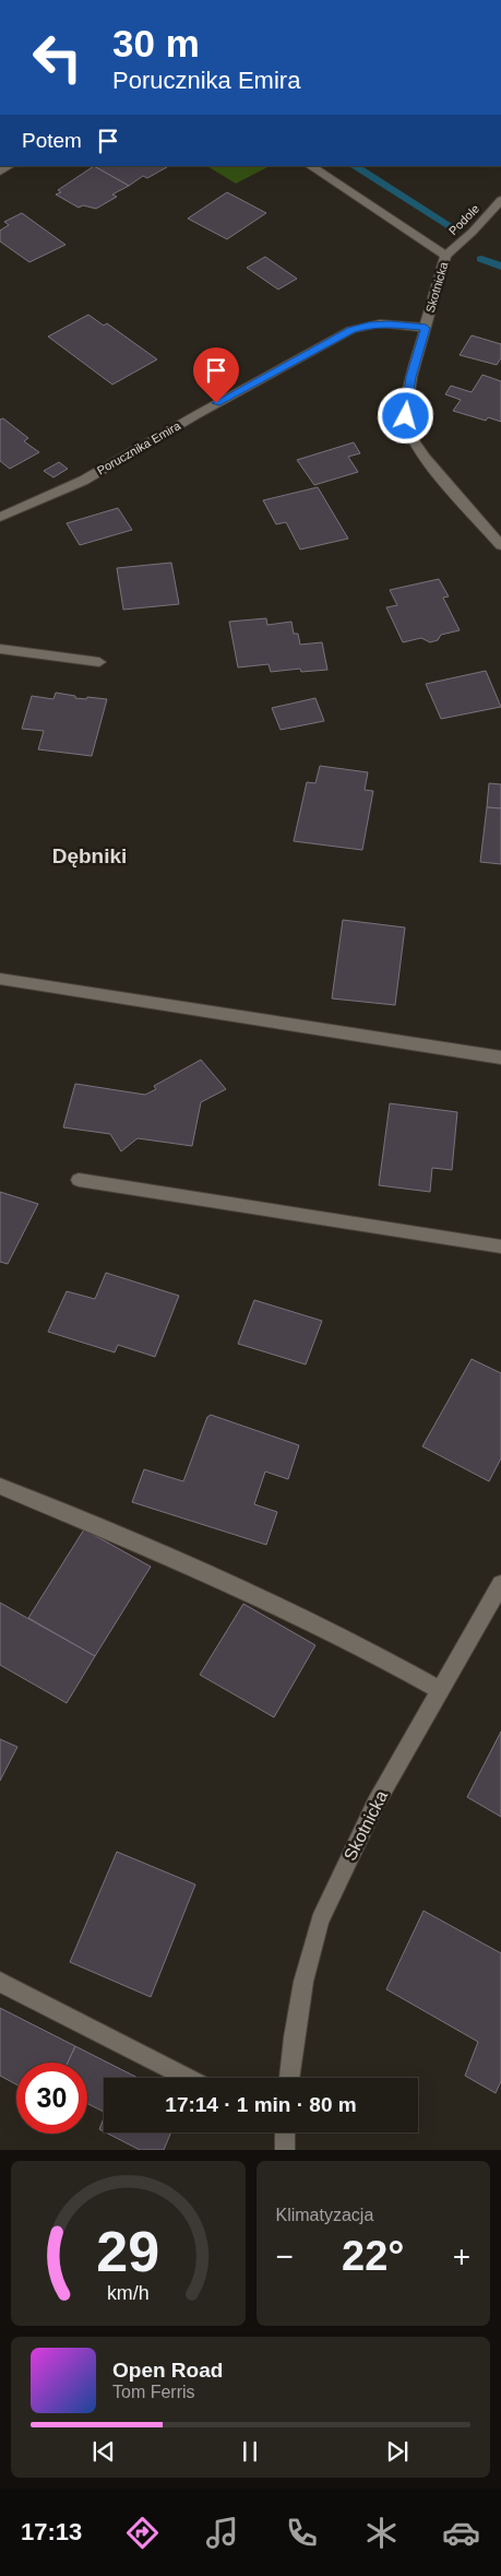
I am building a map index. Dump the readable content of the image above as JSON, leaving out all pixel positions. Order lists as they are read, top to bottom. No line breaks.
{"streets":{"street":["Podole","Skotnicka","Porucznika Emira"]},"crossings":[["Podole","Skotnicka"],["Skotnicka","Porucznika Emira"]],"districts":["Dębniki"],"page":{"turn":["30 m","Porucznika Emira"],"then":"Potem","limit":"30","trip":"17:14 · 1 min · 80 m","tile":"Klimatyzacja","heat":["−","22°","+"],"song":["Open Road","Tom Ferris"],"tabs":"17:13","gauge":["29","km/h"]}}
